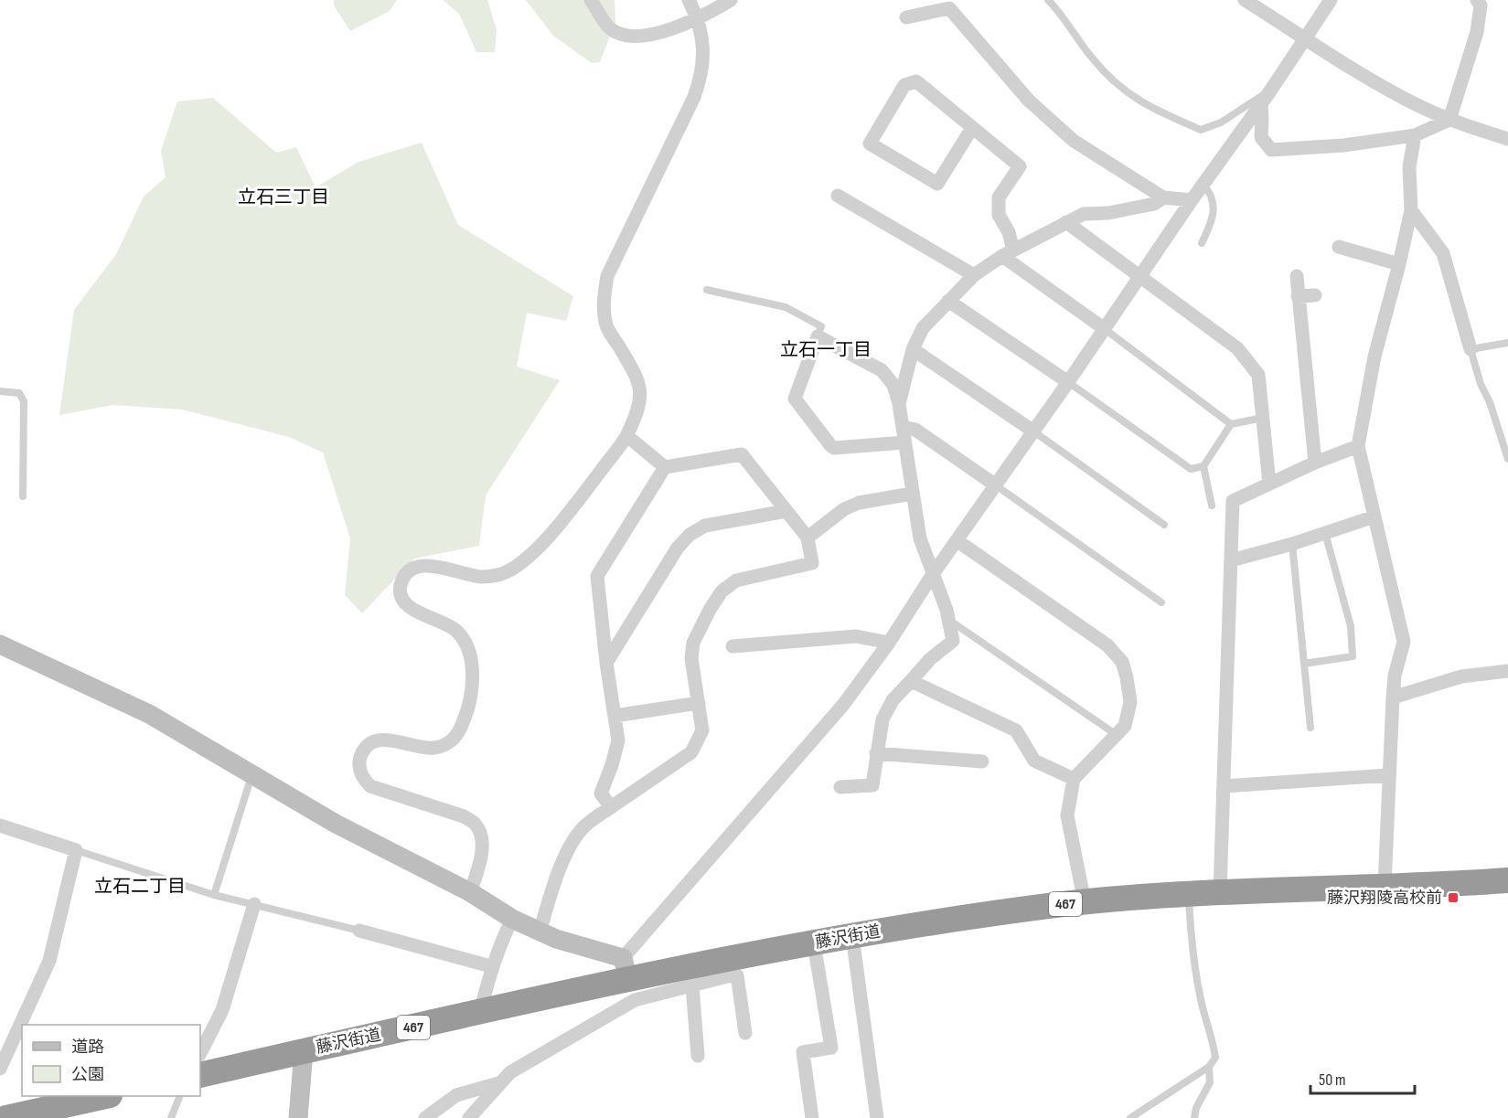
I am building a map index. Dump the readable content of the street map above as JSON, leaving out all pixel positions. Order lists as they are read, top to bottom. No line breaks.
{"streets":{"highway":["467","藤沢街道"]},"districts":["立石三丁目","立石一丁目","立石二丁目"],"places":{"transit":["藤沢翔陵高校前"]},"legend":["道路","公園"],"scale_bar":"50 m"}
